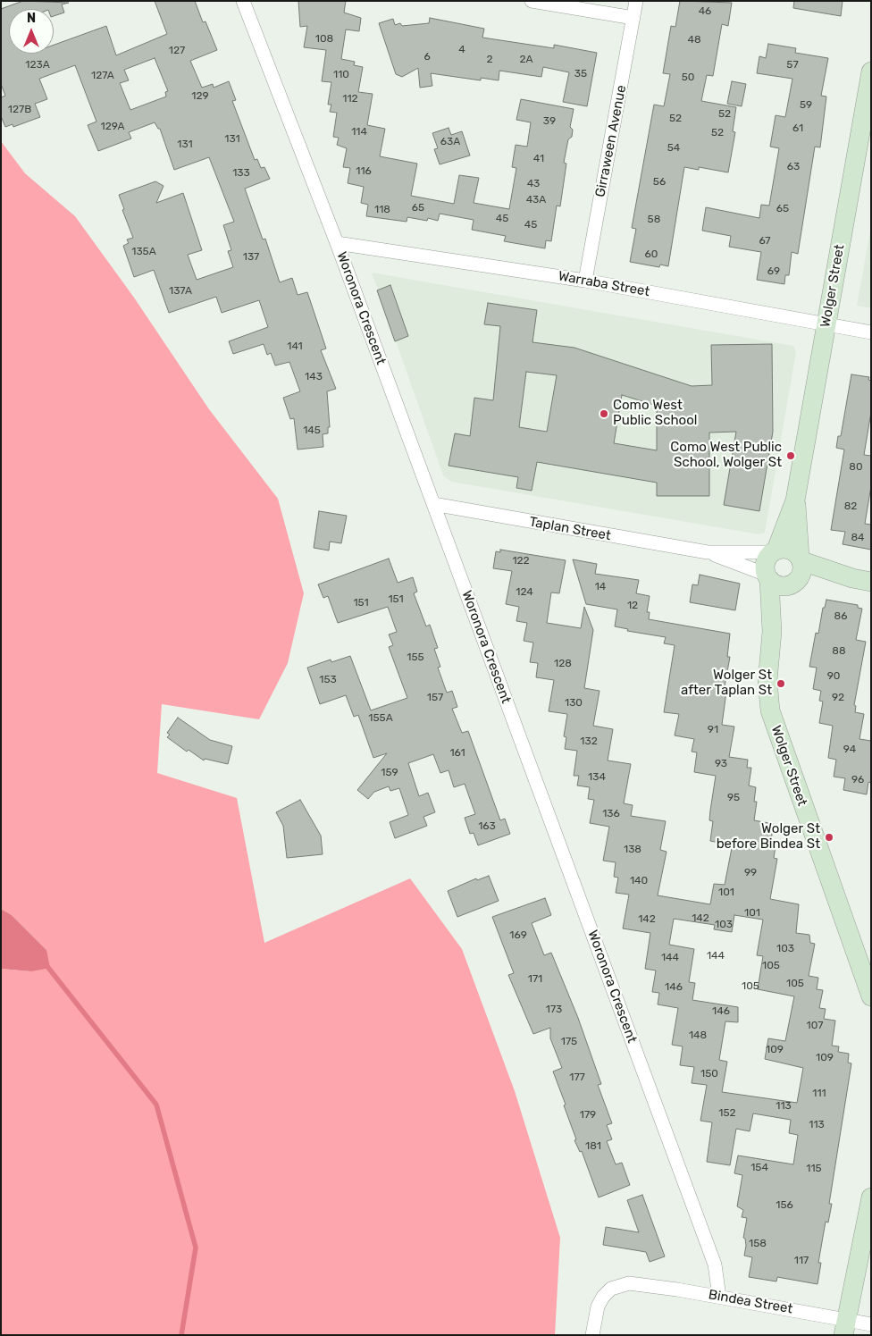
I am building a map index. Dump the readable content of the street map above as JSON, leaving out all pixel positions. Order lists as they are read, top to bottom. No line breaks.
{"streets":{"street":["Girraween Avenue","Warraba Street","Wolger Street","Woronora Crescent","Taplan Street","Bindea Street"]},"crossings":[["Girraween Avenue","Warraba Street"],["Warraba Street","Wolger Street"],["Warraba Street","Woronora Crescent"],["Wolger Street","Taplan Street"],["Woronora Crescent","Taplan Street"],["Woronora Crescent","Bindea Street"]],"places":["Como West Public School","Como West Public School, Wolger St","Wolger St after Taplan St","Wolger St before Bindea St"],"house_numbers":["46","108","48","4","127","6","2","2A","123A","57","35","110","127A","50","129","112","59","127B","52","52","39","129A","61","114","52","131","63A","131","54","41","63","116","133","56","43","43A","65","65","118","45","58","45","67","135A","60","137","69","137A","141","143","145","80","82","84","122","14","124","151","151","12","86","88","155","128","90","153","157","92","130","155A","91","132","94","161","93","159","134","96","95","136","163","138","99","140","101","101","142","142","103","169","103","144","144","105","171","105","105","146","173","146","107","148","175","109","109","150","177","111","113","152","179","113","181","154","115","156","158","117"],"north":"top"}
